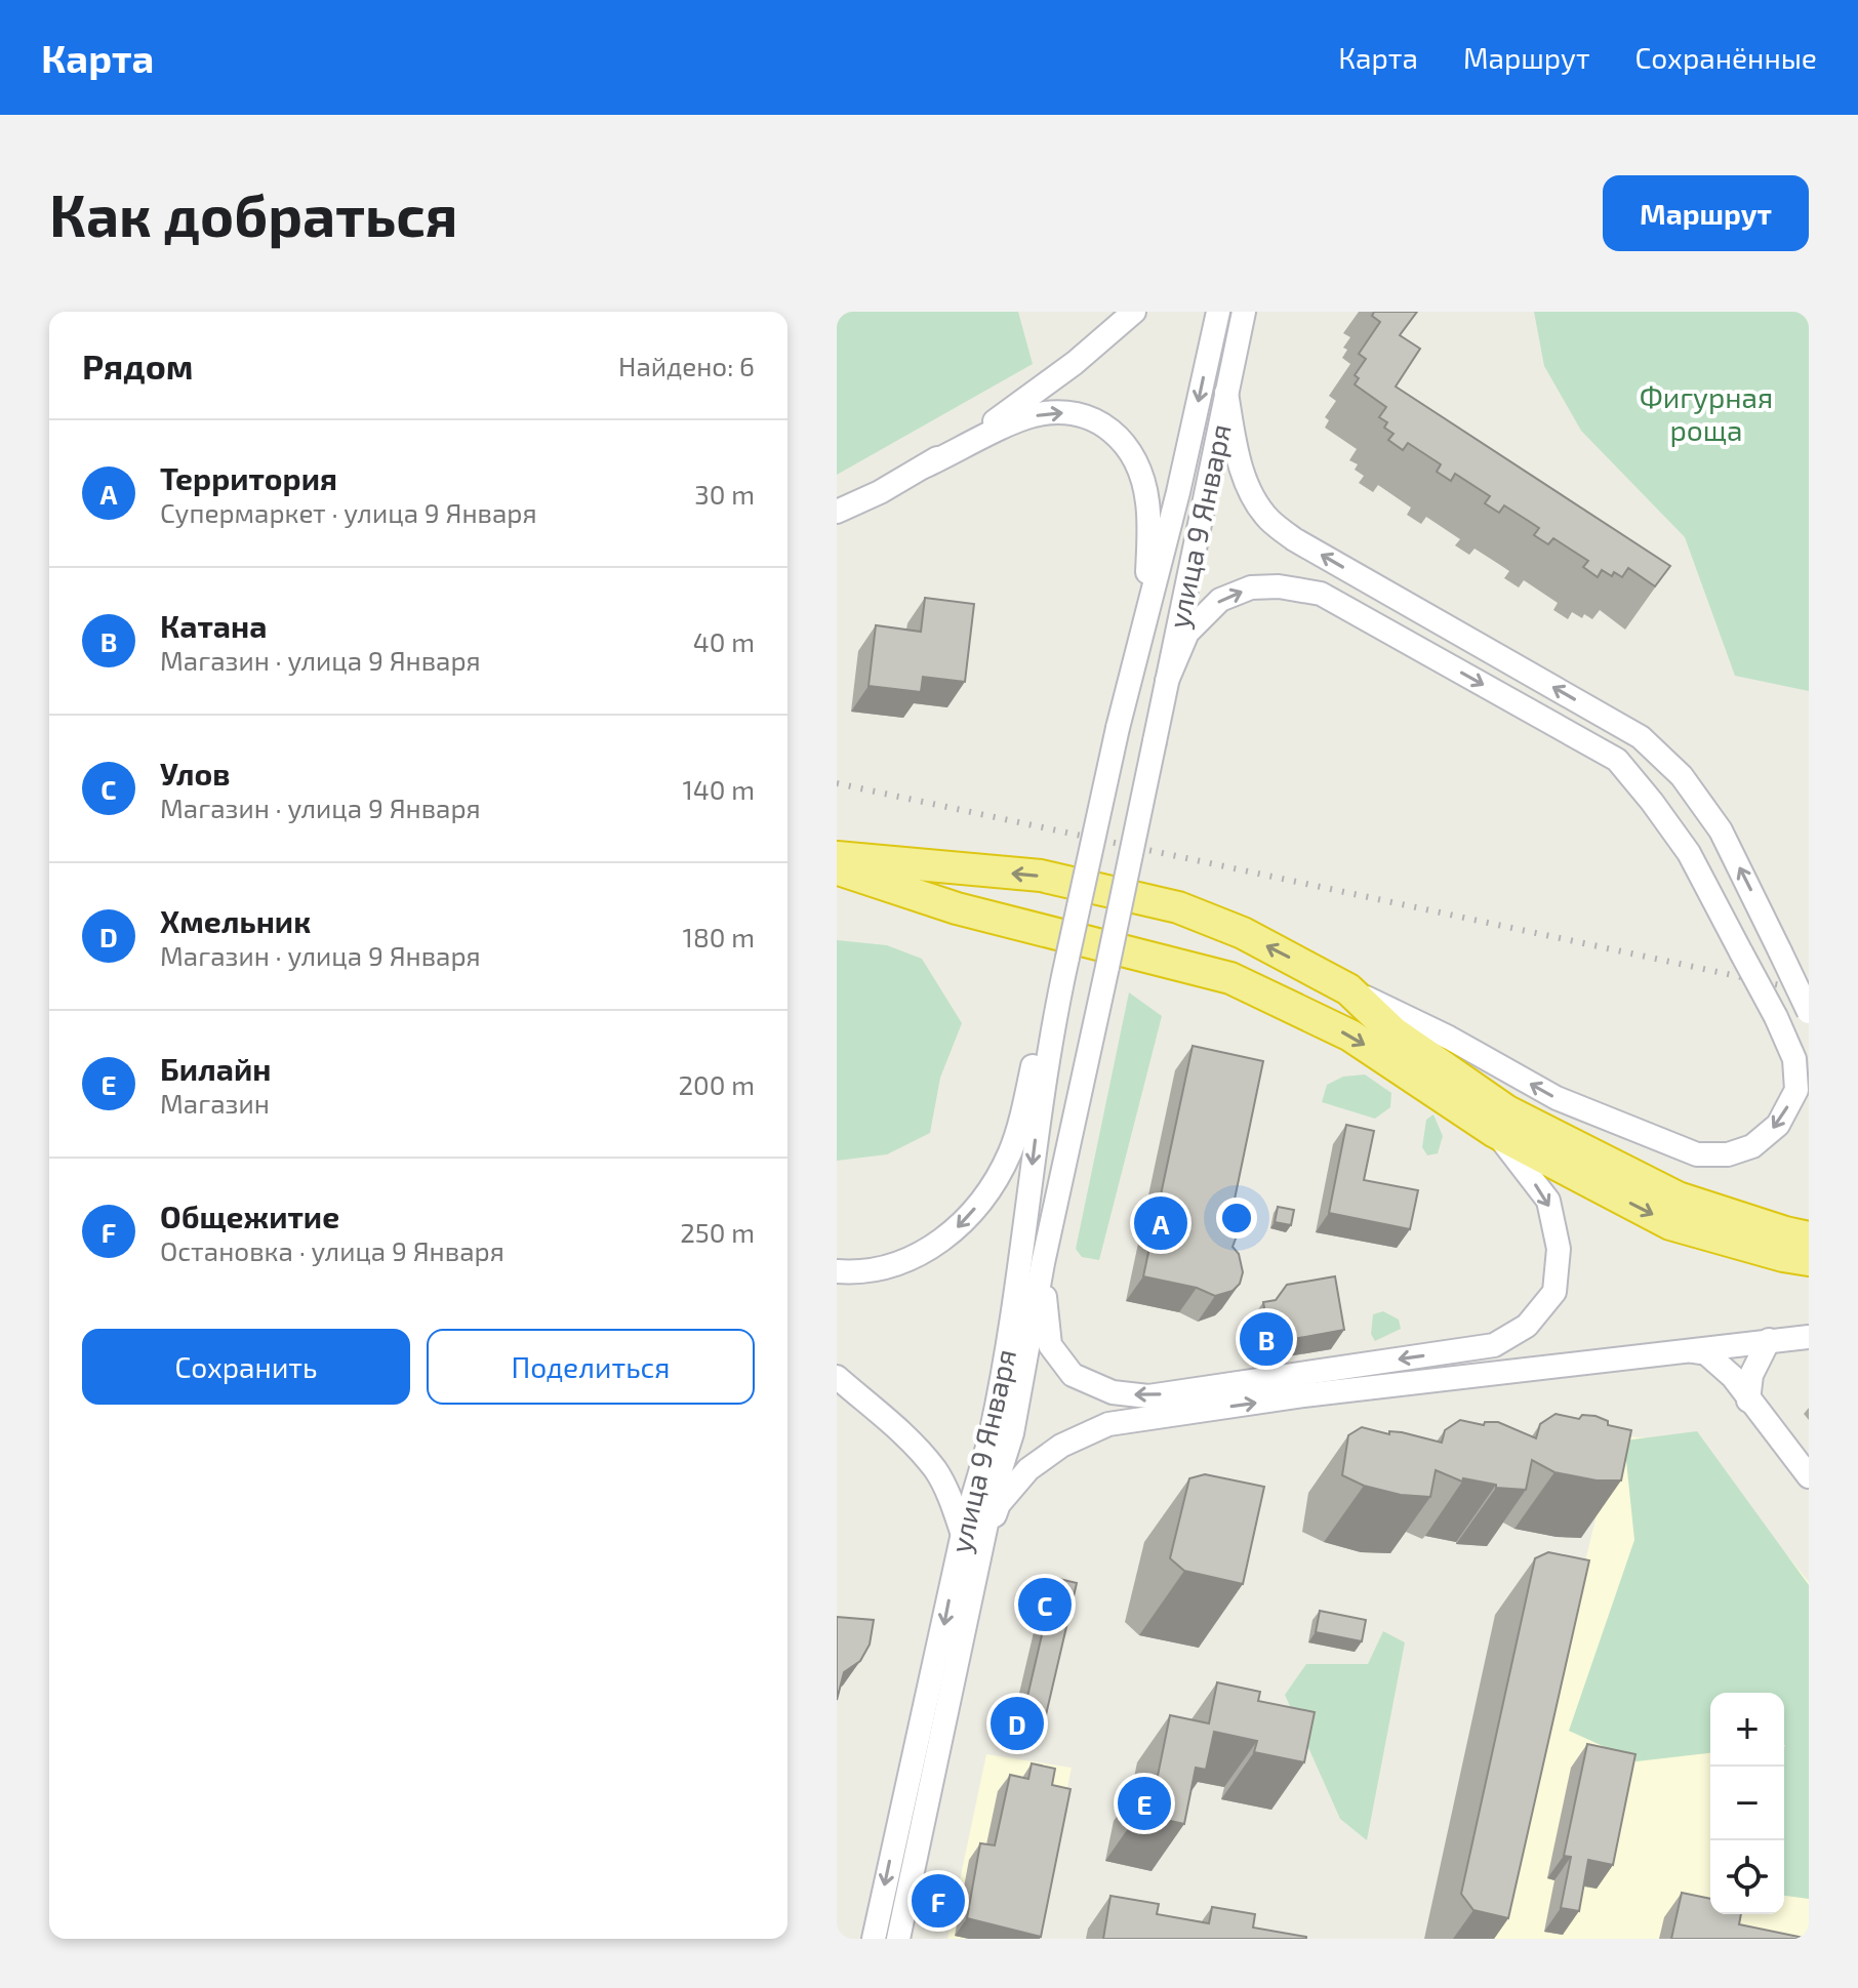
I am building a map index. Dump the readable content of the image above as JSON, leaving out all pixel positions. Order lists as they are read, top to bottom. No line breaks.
{"streets":{"main road":["улица 9 Января"]},"parks":["Фигурная роща"],"page":{"header":"Карта","nav":["Карта","Маршрут","Сохранённые"],"buttons":["Маршрут",["Сохранить","Поделиться"]],"title":"Как добраться","heading":["Рядом","Найдено: 6"],"list":[{"mark":"A","name":"Территория","note":"Супермаркет · улица 9 Января","value":"30 m"},{"mark":"B","name":"Катана","note":"Магазин · улица 9 Января","value":"40 m"},{"mark":"C","name":"Улов","note":"Магазин · улица 9 Января","value":"140 m"},{"mark":"D","name":"Хмельник","note":"Магазин · улица 9 Января","value":"180 m"},{"mark":"E","name":"Билайн","note":"Магазин","value":"200 m"},{"mark":"F","name":"Общежитие","note":"Остановка · улица 9 Января","value":"250 m"}],"pins":["A","B","C","D","E","F"],"map_buttons":["+","−"]}}
